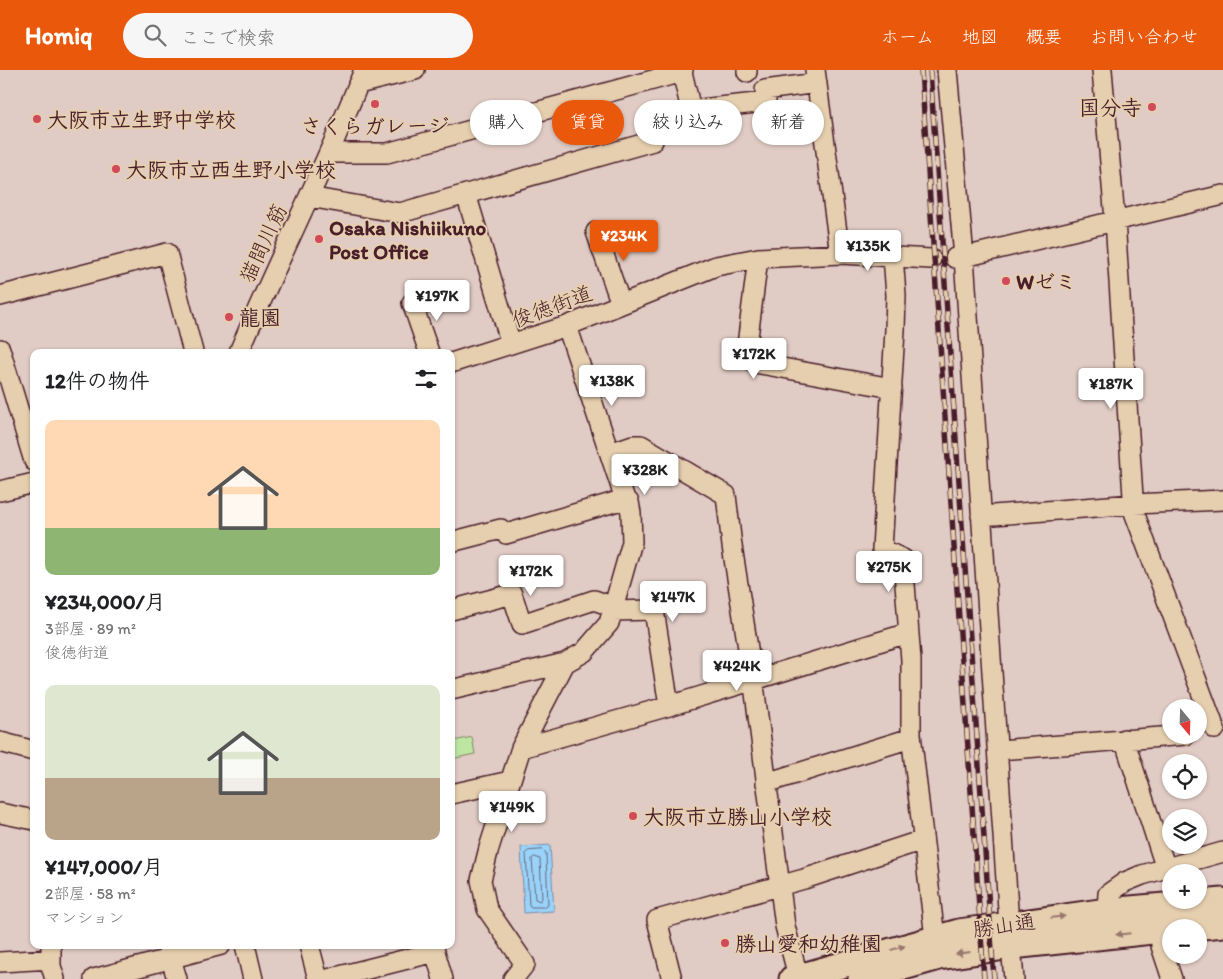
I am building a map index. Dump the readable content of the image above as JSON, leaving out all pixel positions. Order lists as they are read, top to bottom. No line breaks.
{"streets":{"main road":["勝山通"],"street":["猫間川筋","俊徳街道"]},"places":["さくらガレージ","国分寺","大阪市立生野中学校","大阪市立西生野小学校","Osaka Nishiikuno Post Office","Wゼミ","龍園","大阪市立勝山小学校","勝山愛和幼稚園"],"north":"bottom","page":{"header":"Homiq","search":"ここで検索","nav":["ホーム","地図","概要","お問い合わせ"],"chip":["購入","賃貸","絞り込み","新着"],"price":["¥234K","¥135K","¥197K","¥172K","¥138K","¥187K","¥328K","¥275K","¥172K","¥147K","¥424K","¥149K"],"heading":"12件の物件","list":[{"name":"¥234,000/月","note":"3部屋 · 89 m² · 俊徳街道"},{"name":"¥147,000/月","note":"2部屋 · 58 m² · マンション"}],"map_buttons":["+","−"]}}
